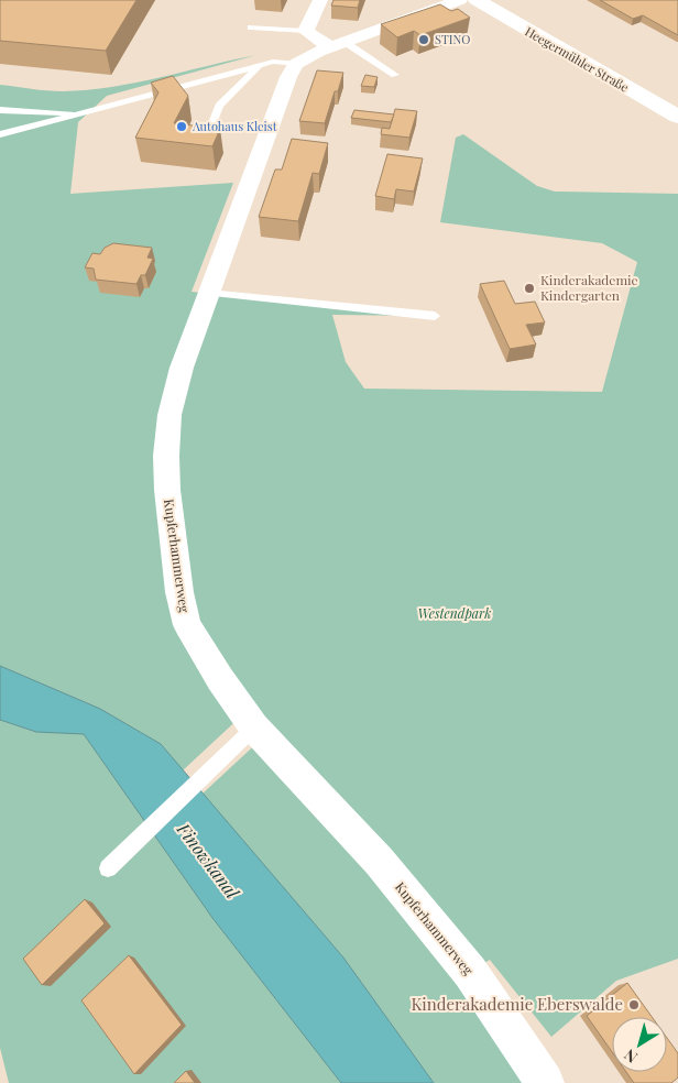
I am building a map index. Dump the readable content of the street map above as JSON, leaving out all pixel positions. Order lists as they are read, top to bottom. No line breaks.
{"streets":{"main road":["Heegermühler Straße"],"street":["Kupferhammerweg"]},"water":["Finowkanal"],"parks":["Westendpark"],"places":["STINO","Autohaus Kleist","Kinderakademie Kindergarten","Kinderakademie Eberswalde"],"north":"bottom left"}
